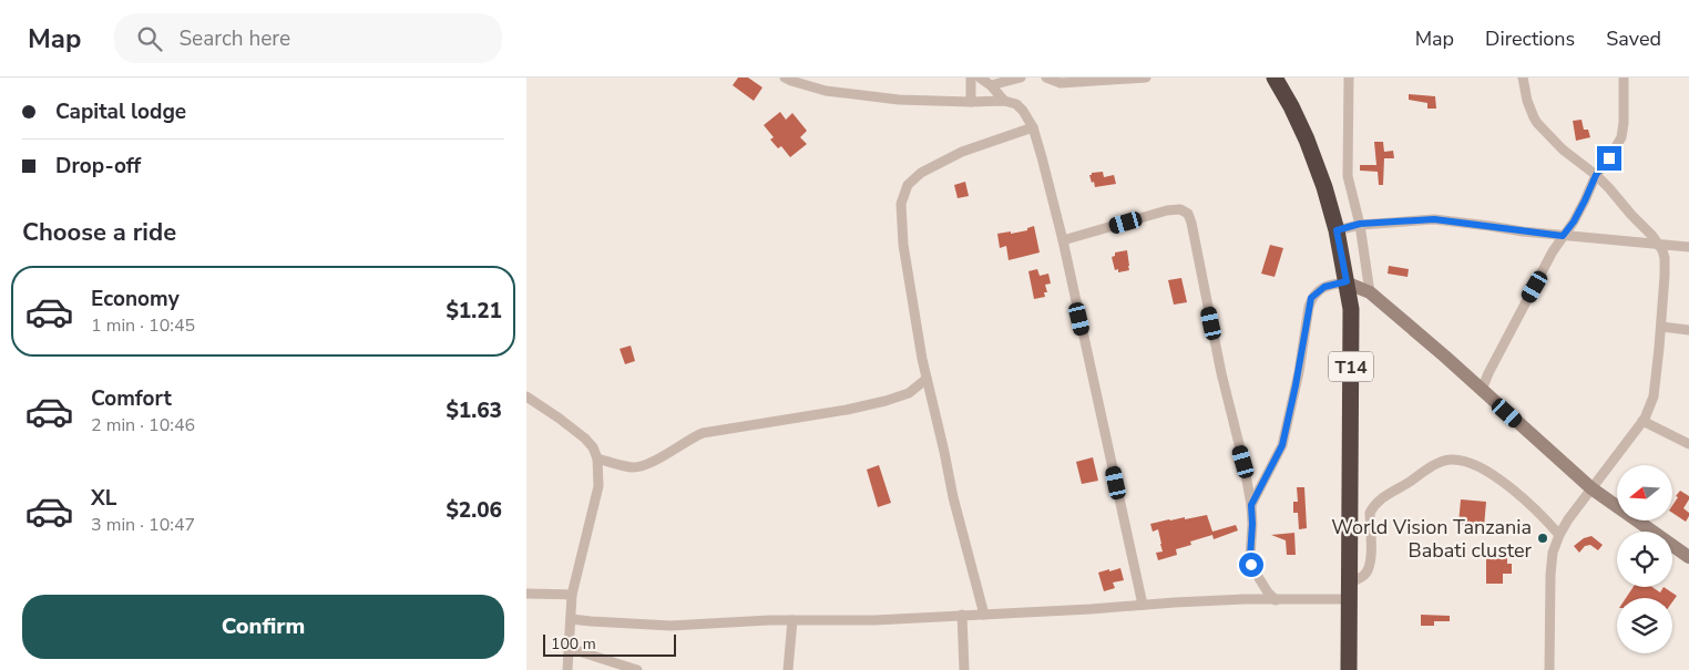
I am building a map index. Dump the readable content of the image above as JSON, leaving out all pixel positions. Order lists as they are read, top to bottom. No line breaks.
{"streets":{"highway":["T14"]},"places":["World Vision Tanzania Babati cluster"],"scale_bar":"100 m","north":"left","page":{"header":"Map","search":"Search here","nav":["Map","Directions","Saved"],"banner":["Capital lodge","Drop-off"],"heading":"Choose a ride","list":[{"name":"Economy","note":"1 min · 10:45","value":"$1.21"},{"name":"Comfort","note":"2 min · 10:46","value":"$1.63"},{"name":"XL","note":"3 min · 10:47","value":"$2.06"}],"buttons":"Confirm","scale":"100 m"}}
